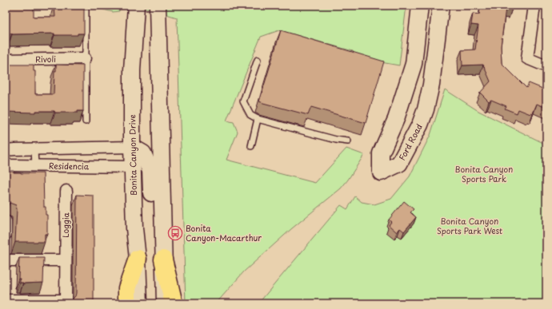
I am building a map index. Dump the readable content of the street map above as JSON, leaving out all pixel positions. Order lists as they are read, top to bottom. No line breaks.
{"streets":{"main road":["Ford Road","Bonita Canyon Drive"],"street":["Rivoli","Residencia","Loggia"]},"crossings":[["Bonita Canyon Drive","Residencia"]],"parks":["Bonita Canyon Sports Park","Bonita Canyon Sports Park West"],"places":{"bus stop":["Bonita Canyon-Macarthur"]}}
